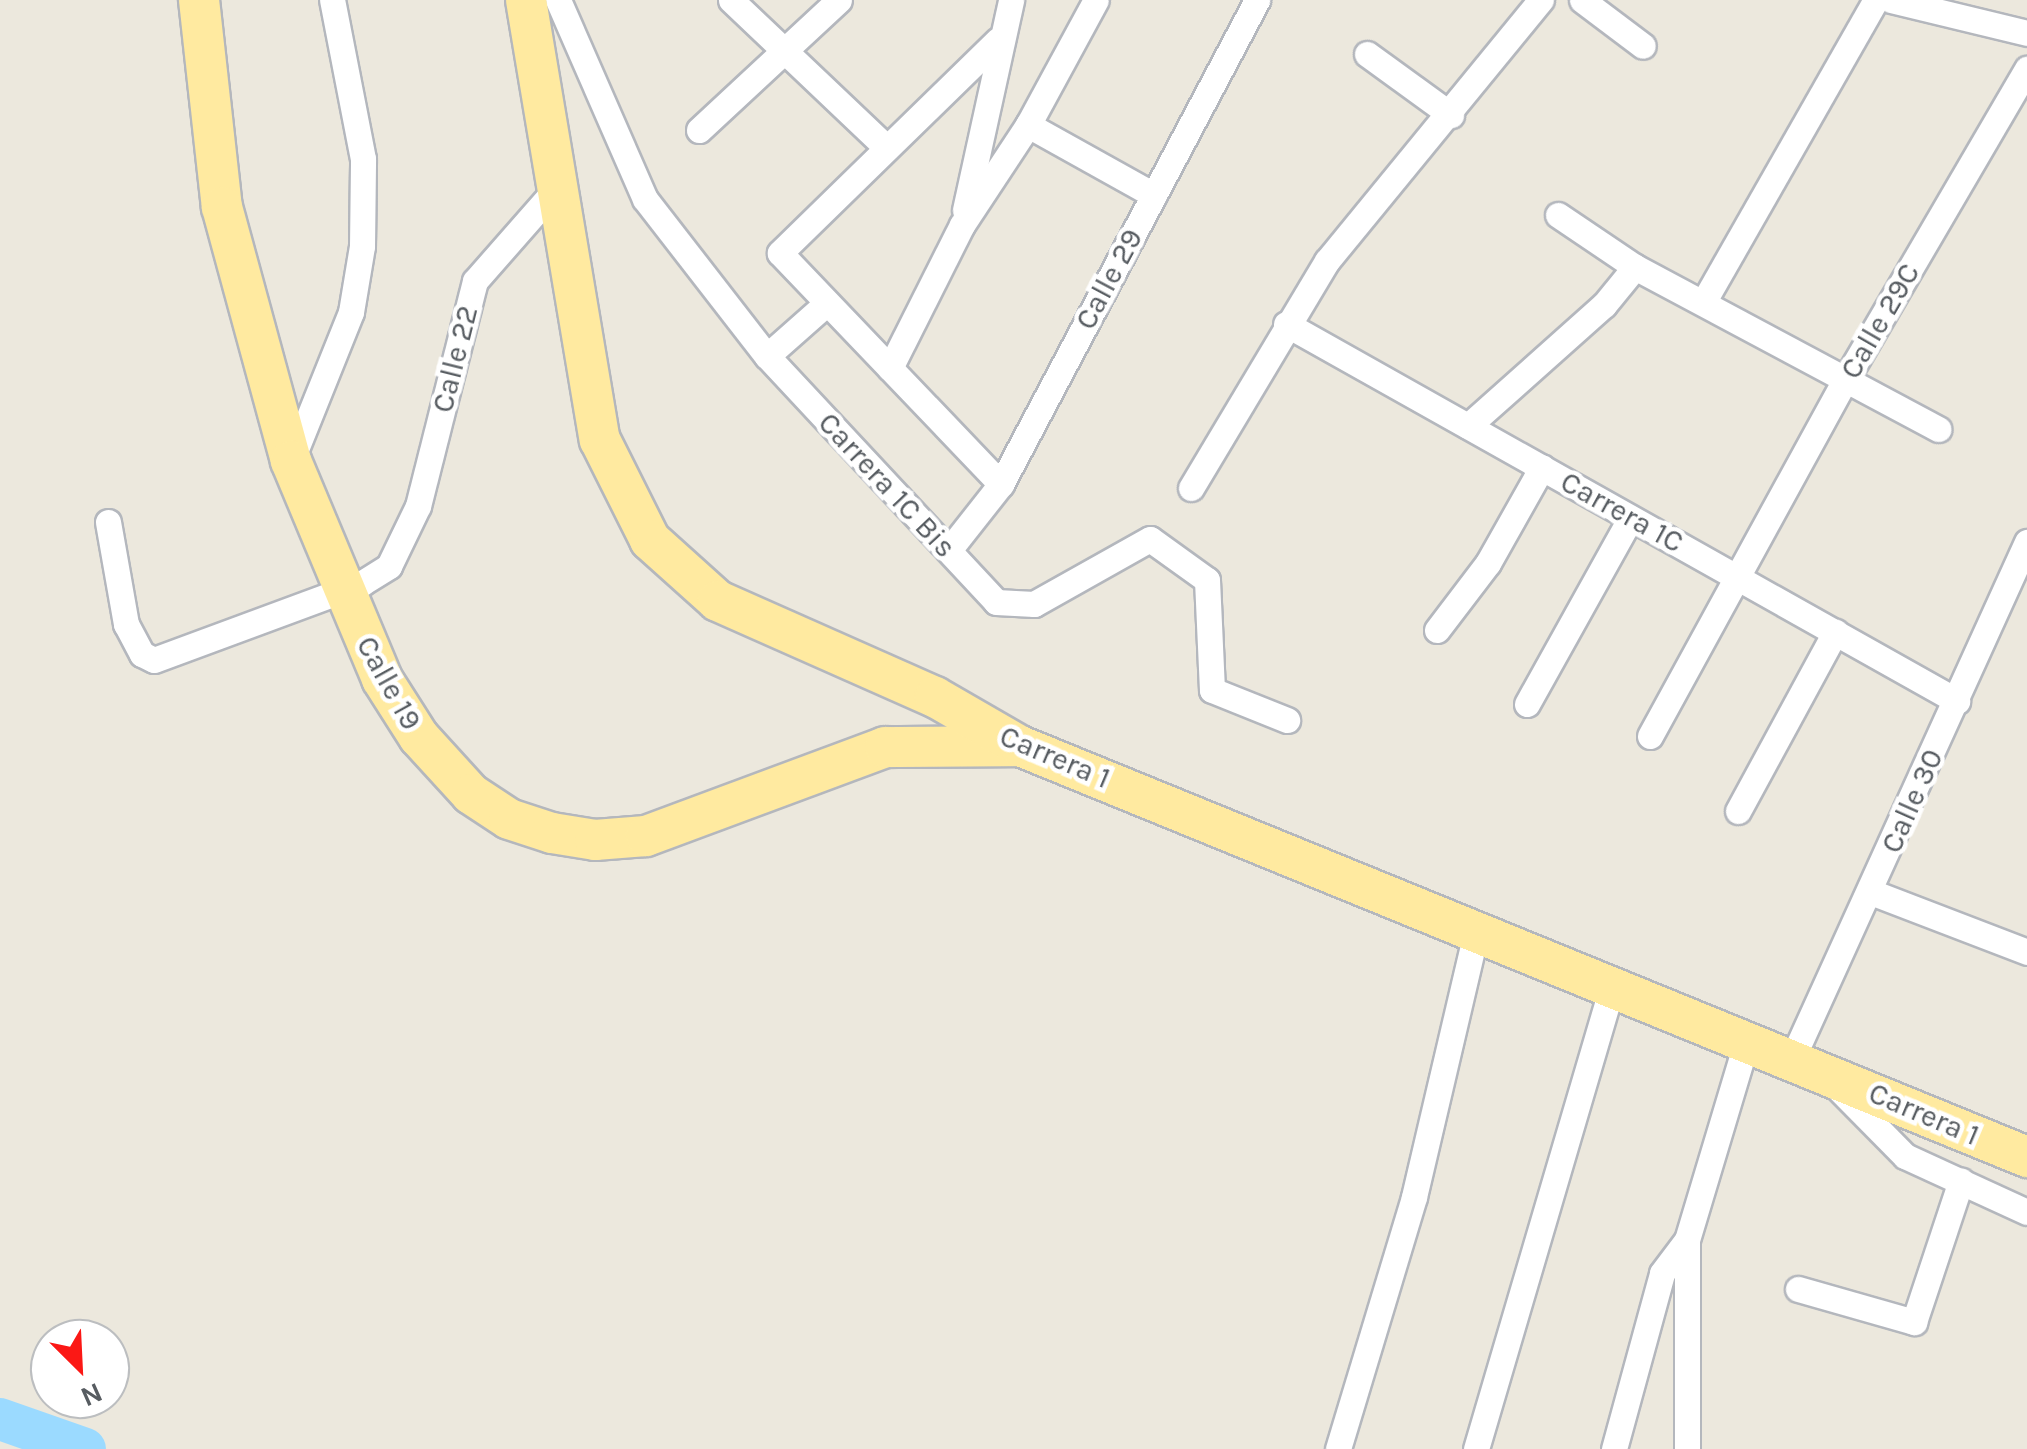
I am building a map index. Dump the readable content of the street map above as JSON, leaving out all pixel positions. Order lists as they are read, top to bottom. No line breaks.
{"streets":{"main road":["Calle 19","Carrera 1"],"street":["Calle 29","Calle 29C","Calle 22","Carrera 1C Bis","Carrera 1C","Calle 30"]},"crossings":[["Calle 29","Carrera 1C Bis"],["Calle 29C","Carrera 1C"],["Calle 22","Calle 19"],["Calle 22","Carrera 1"],["Carrera 1C","Calle 30"],["Calle 19","Carrera 1"],["Carrera 1","Calle 30"]],"north":"bottom right"}
